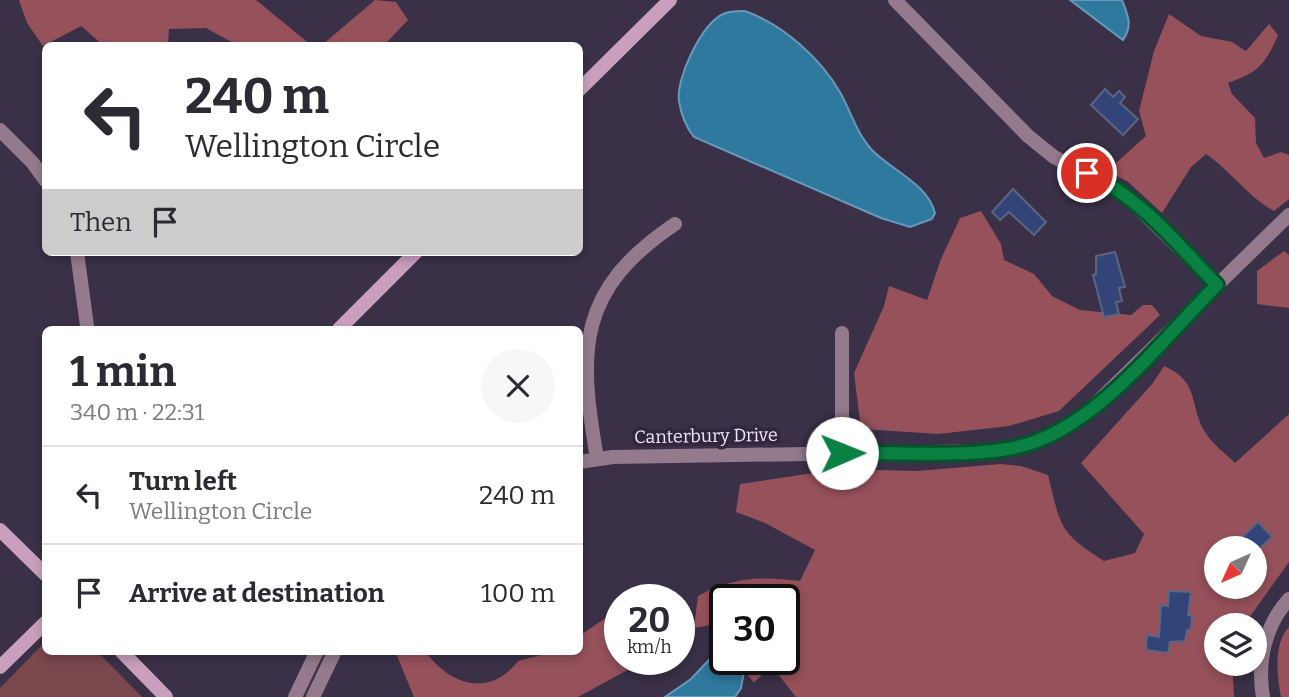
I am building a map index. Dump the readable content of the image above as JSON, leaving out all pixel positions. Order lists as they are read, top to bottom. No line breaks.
{"streets":{"street":["Canterbury Drive"]},"north":"bottom left","page":{"turn":["240 m","Wellington Circle"],"then":"Then","heading":["1 min","340 m · 22:31"],"list":[{"name":"Turn left","note":"Wellington Circle","value":"240 m"},{"name":"Arrive at destination","value":"100 m"}],"speed":"20 km/h","limit":"30"}}
